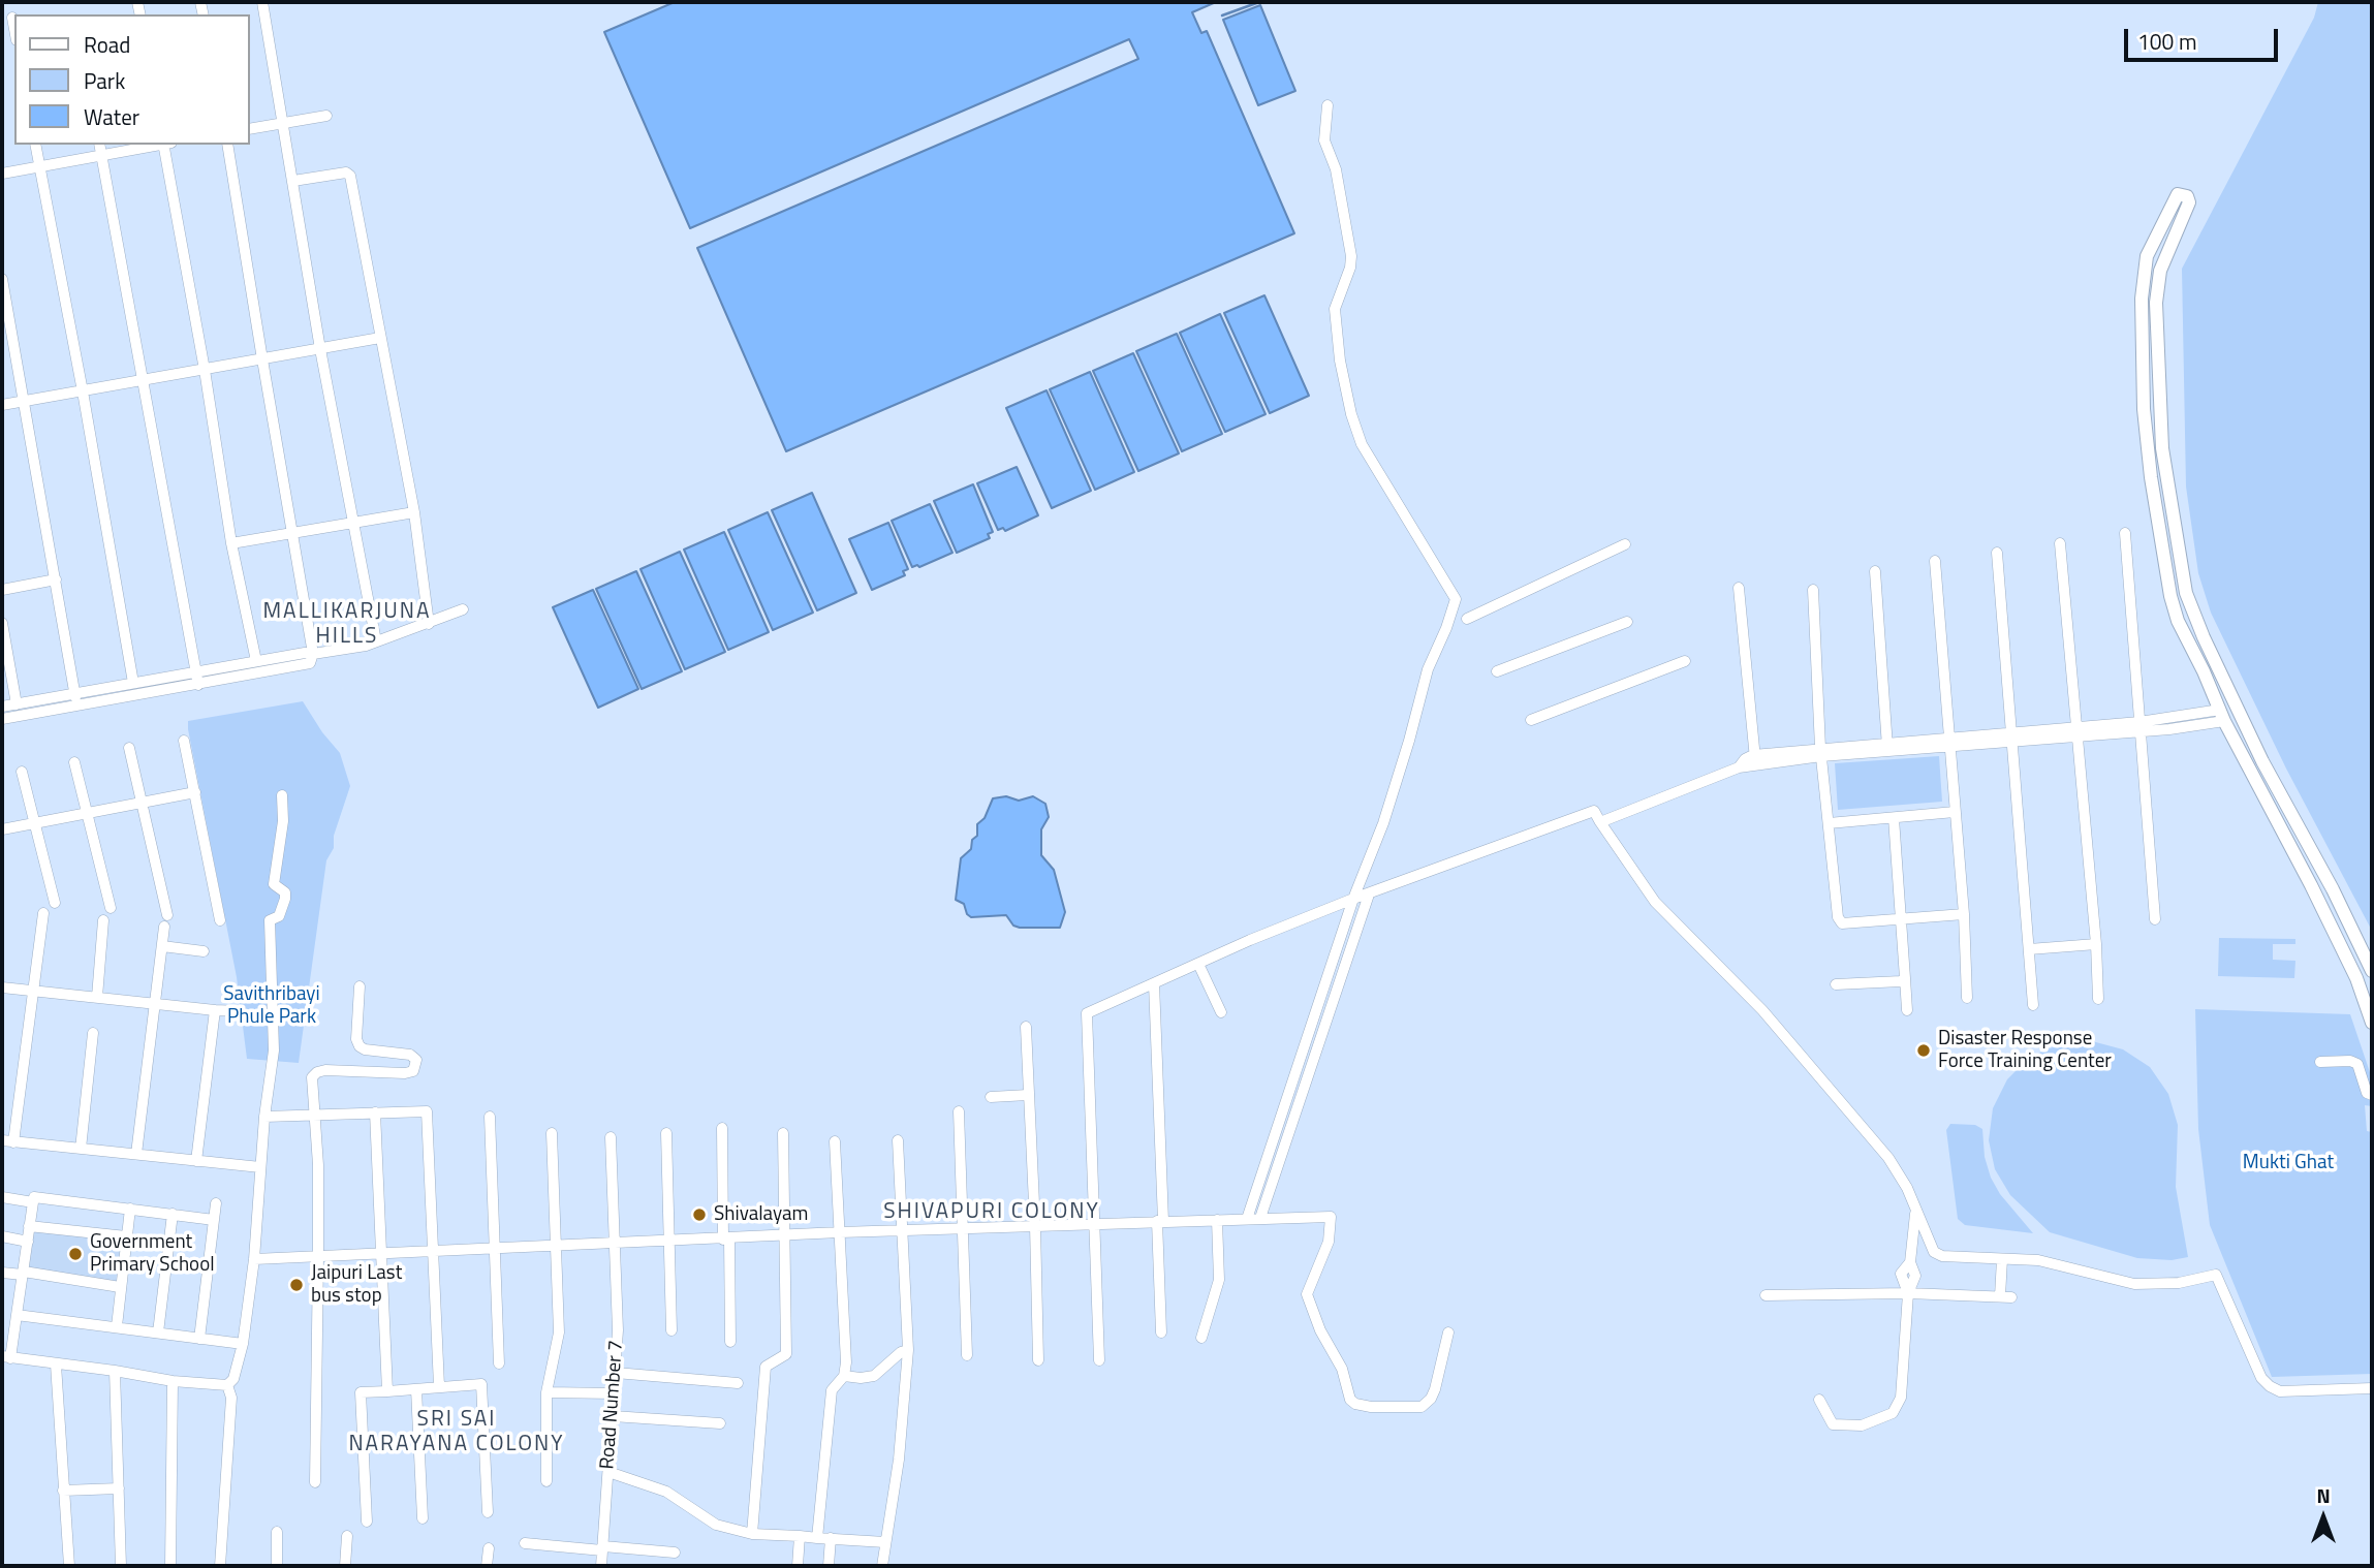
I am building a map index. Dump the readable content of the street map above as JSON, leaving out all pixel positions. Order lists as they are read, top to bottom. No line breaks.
{"streets":{"street":["Road Number 7"]},"districts":["MALLIKARJUNA HILLS","SHIVAPURI COLONY","SRI SAI NARAYANA COLONY"],"parks":["Savithribayi Phule Park","Mukti Ghat"],"places":["Disaster Response Force Training Center","Shivalayam","Government Primary School","Jaipuri Last bus stop"],"legend":["Road","Park","Water"],"scale_bar":"100 m","north":"top"}
